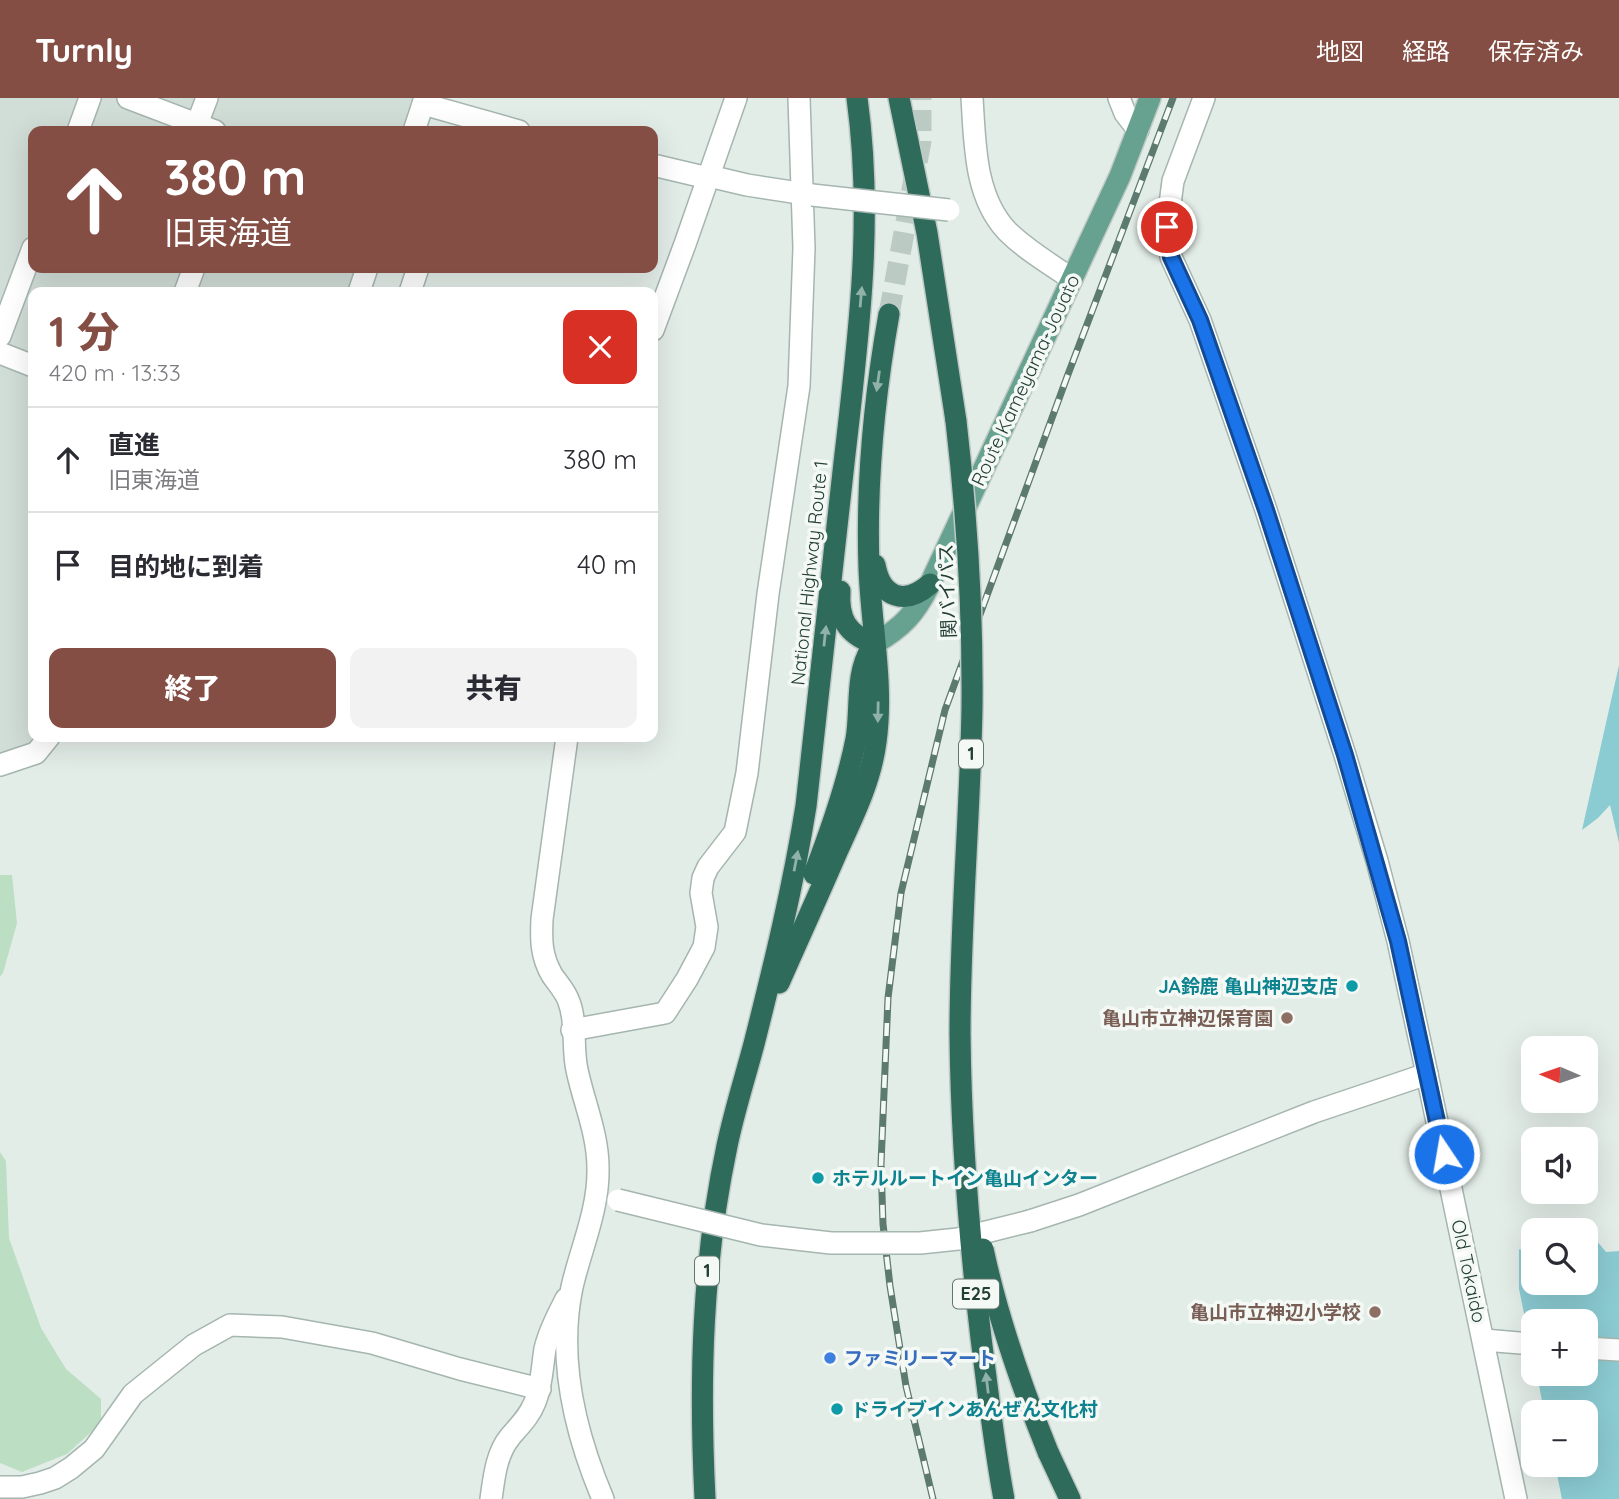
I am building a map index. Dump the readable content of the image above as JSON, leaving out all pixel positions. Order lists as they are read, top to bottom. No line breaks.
{"streets":{"highway":["National Highway Route 1","関バイパス","1","E25"],"main road":["Route Kameyama-Jouato"],"street":["Old Tokaido"]},"crossings":[["Route Kameyama-Jouato","National Highway Route 1"],["関バイパス","E25"]],"places":["JA鈴鹿 亀山神辺支店","亀山市立神辺保育園","ホテルルートイン亀山インター","亀山市立神辺小学校","ファミリーマート","ドライブインあんぜん文化村"],"north":"left","page":{"header":"Turnly","nav":["地図","経路","保存済み"],"turn":["380 m","旧東海道"],"heading":["1 分","420 m · 13:33"],"list":[{"name":"直進","note":"旧東海道","value":"380 m"},{"name":"目的地に到着","value":"40 m"}],"buttons":["終了","共有"],"map_buttons":["+","−"]}}
